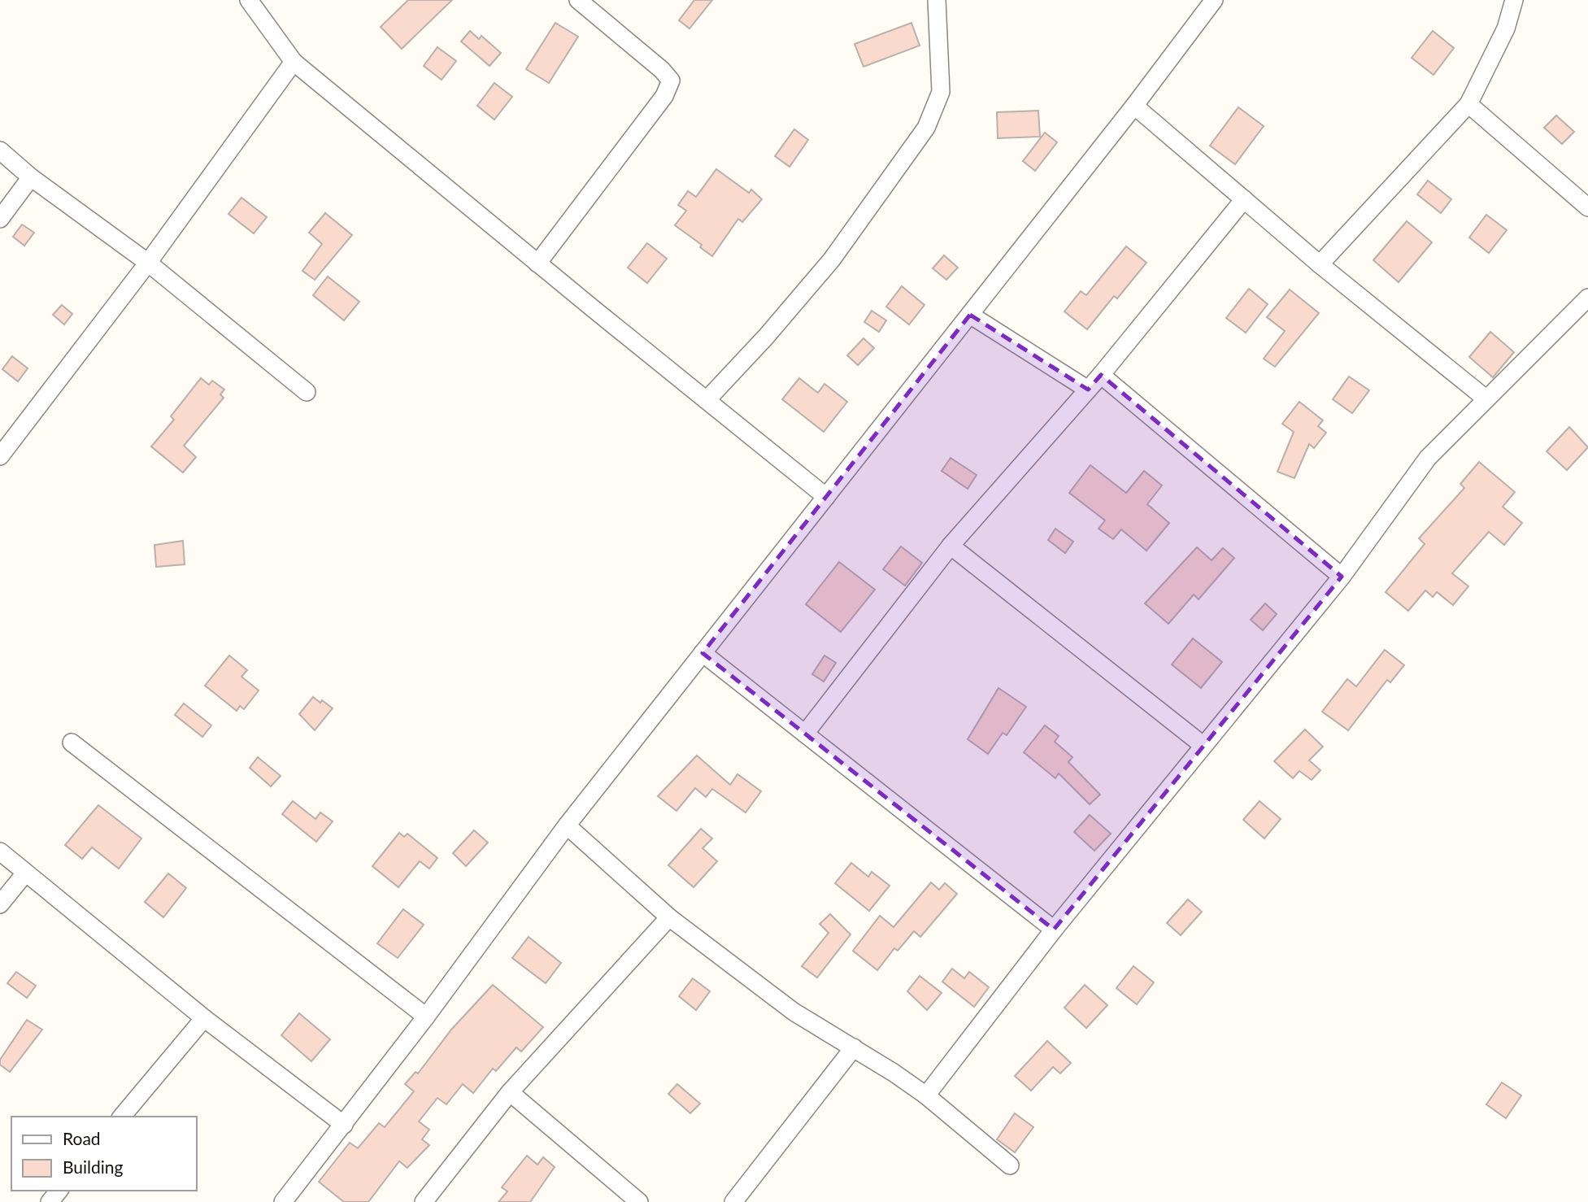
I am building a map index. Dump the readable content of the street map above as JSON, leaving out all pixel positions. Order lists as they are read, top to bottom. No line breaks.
{"legend":["Road","Building"]}
